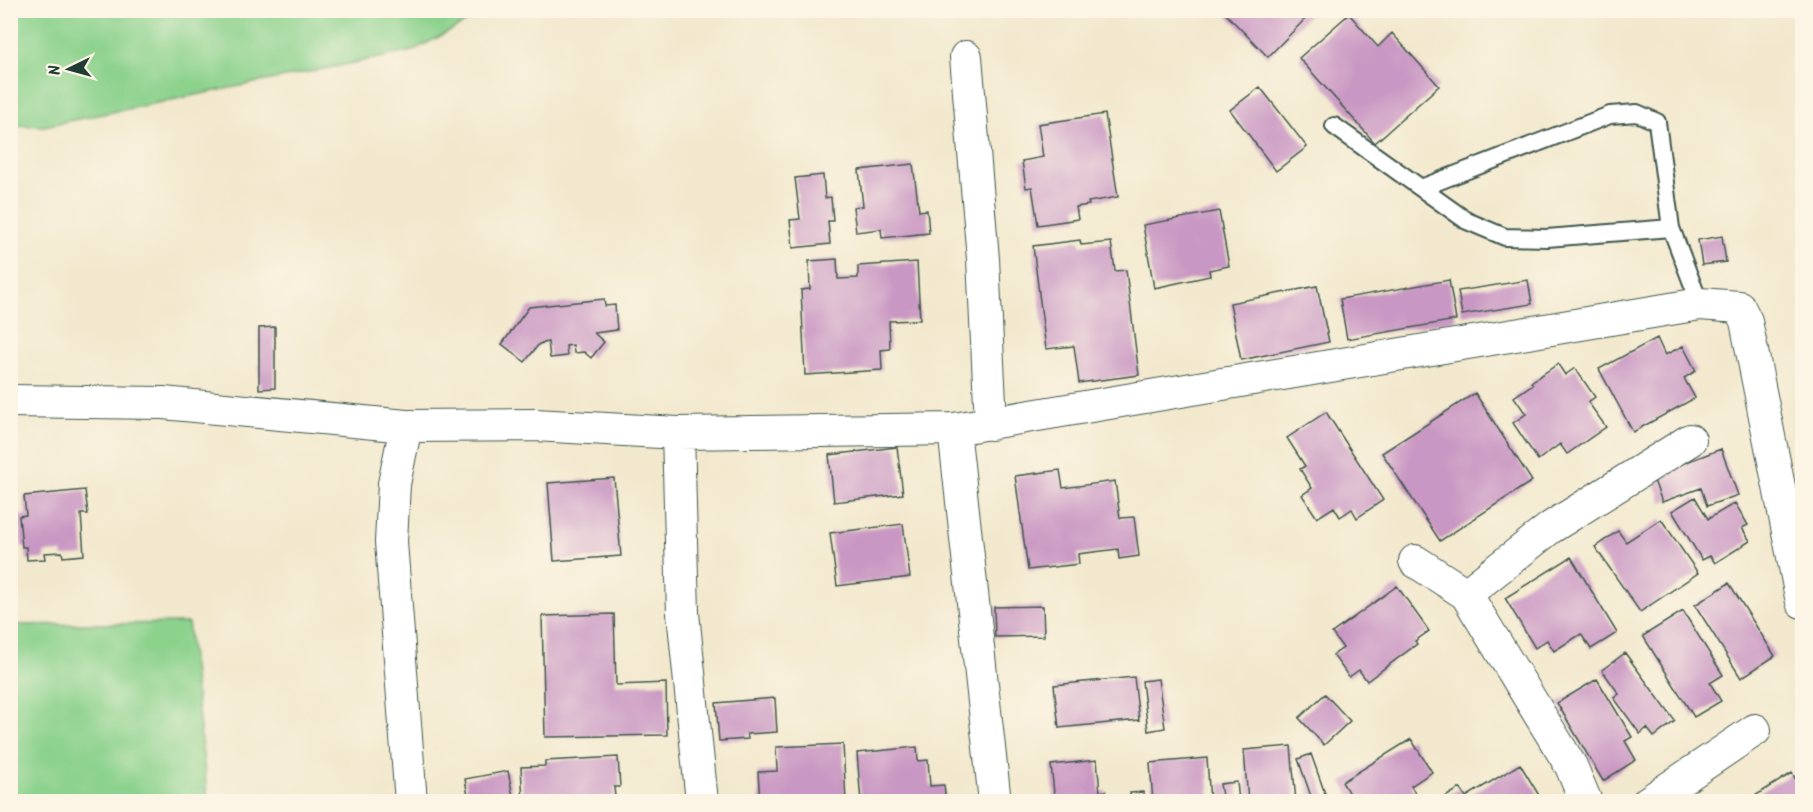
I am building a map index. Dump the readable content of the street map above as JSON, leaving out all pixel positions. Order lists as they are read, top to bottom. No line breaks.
{"north":"left"}
